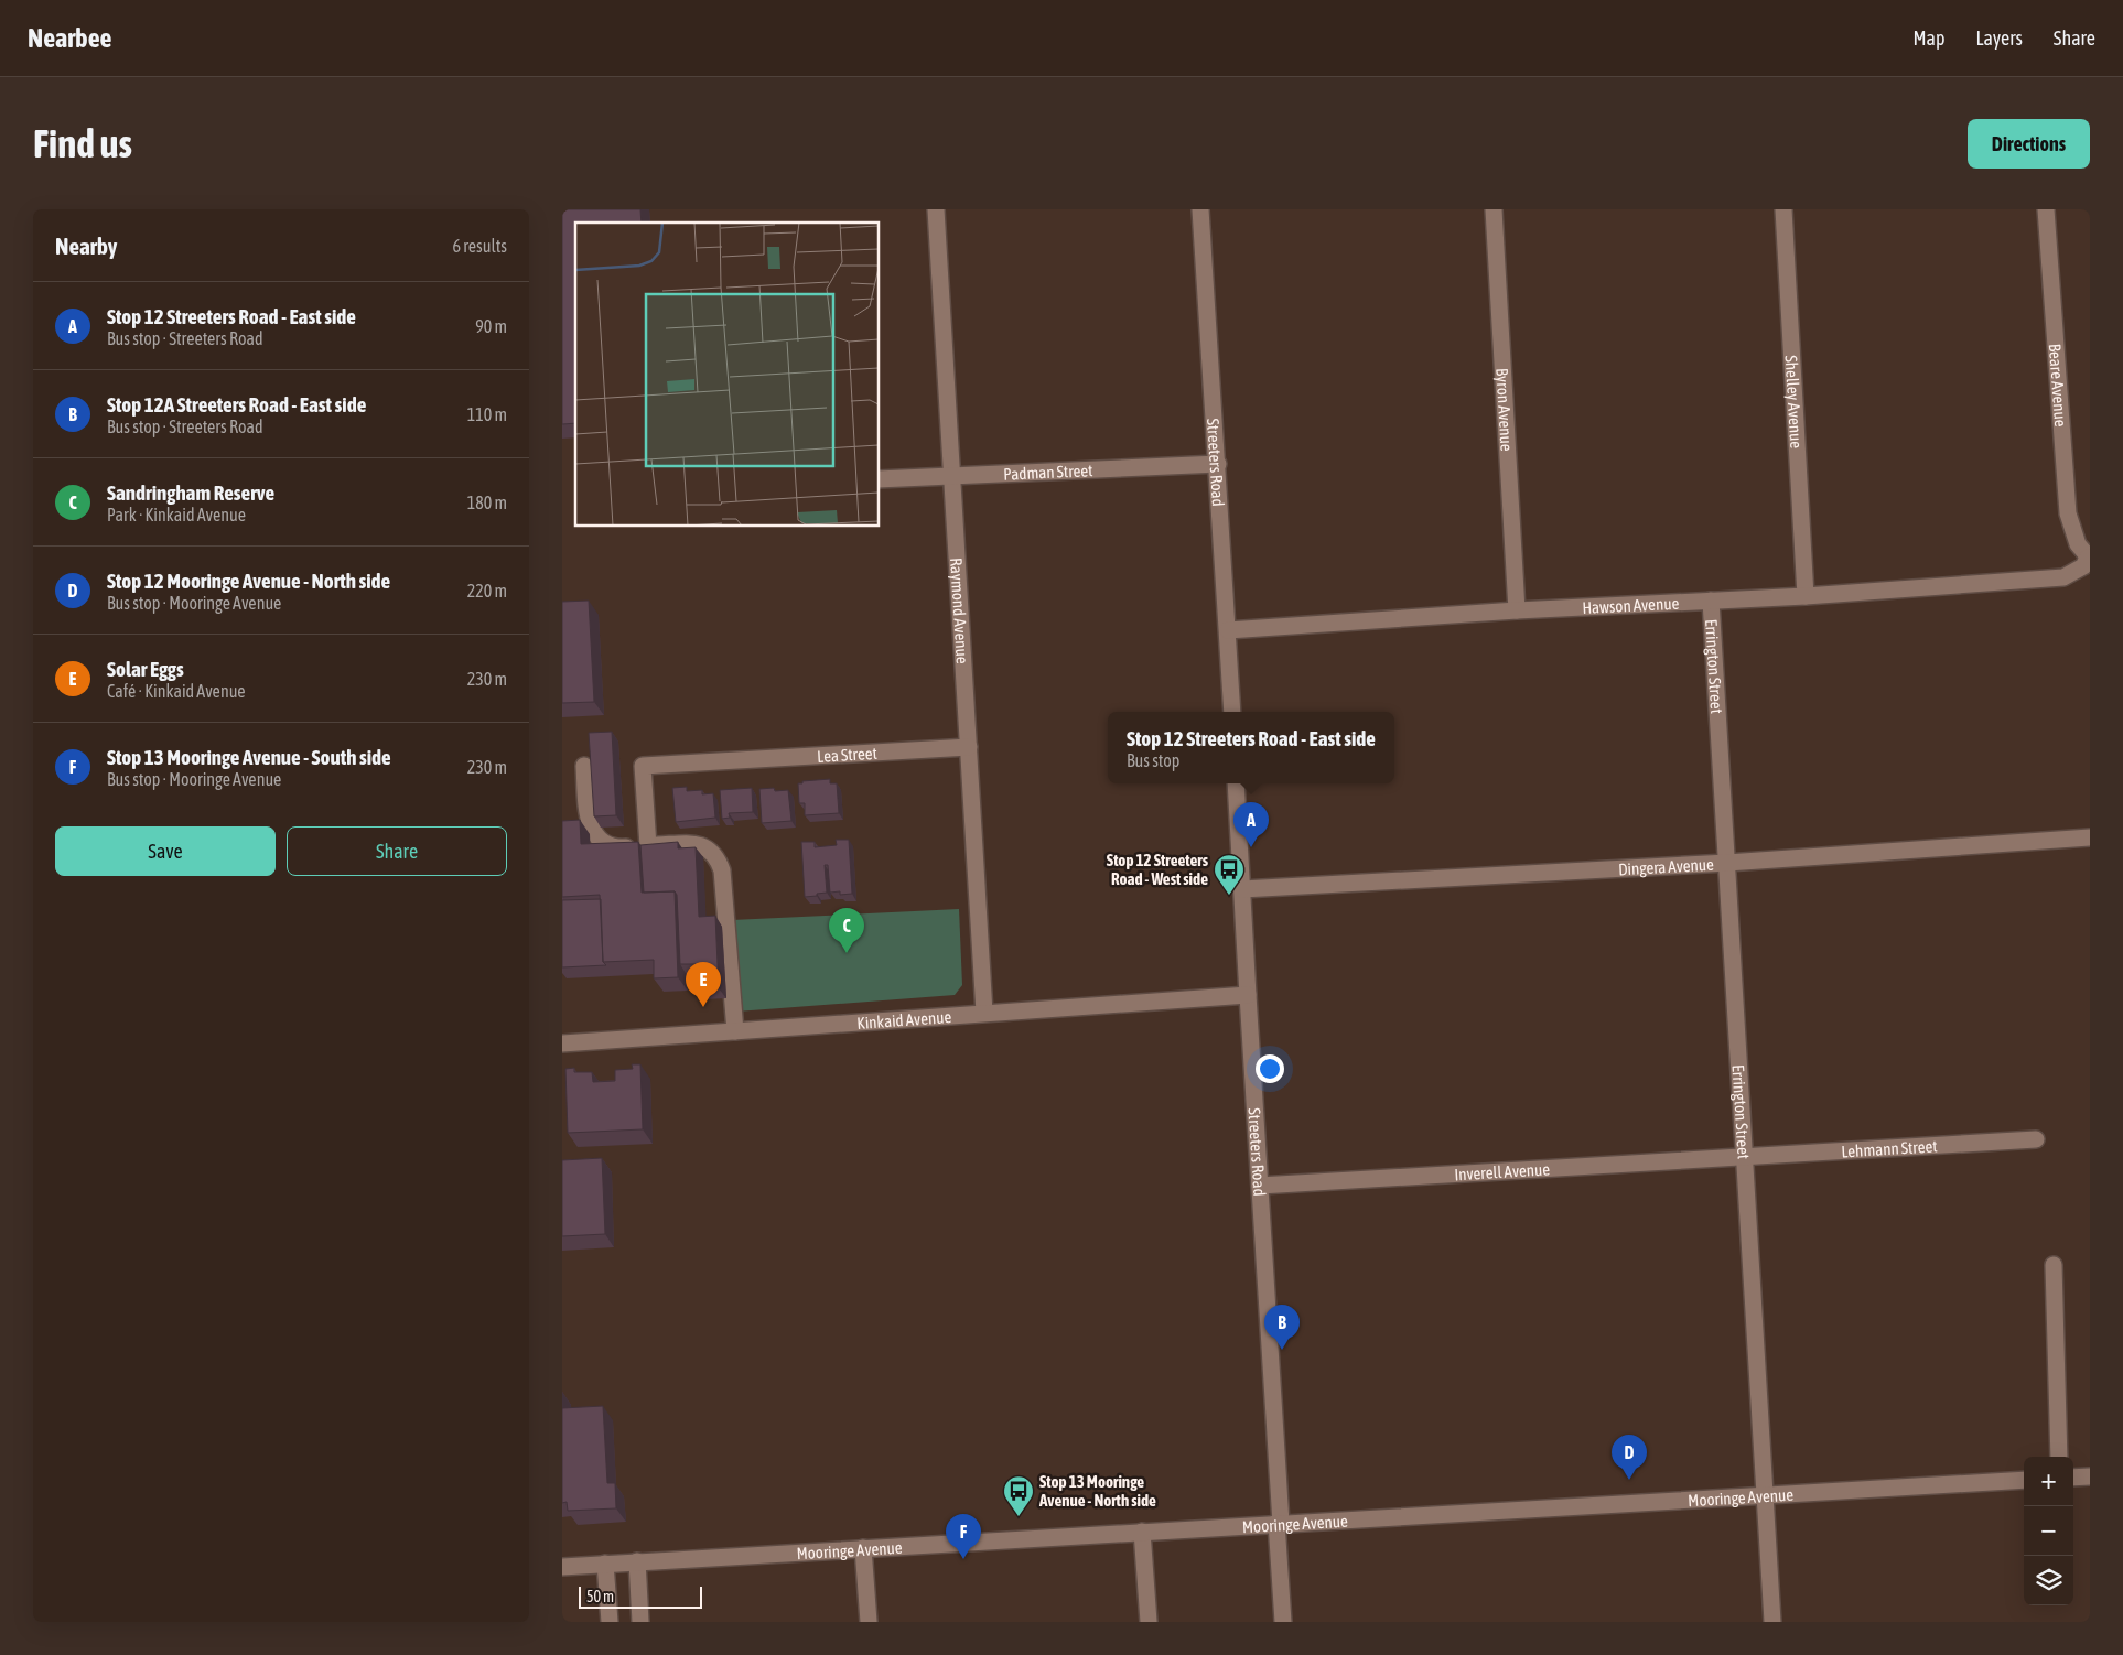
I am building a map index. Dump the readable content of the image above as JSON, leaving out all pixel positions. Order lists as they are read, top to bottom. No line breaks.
{"streets":{"street":["Beare Avenue","Shelley Avenue","Byron Avenue","Streeters Road","Padman Street","Hawson Avenue","Raymond Avenue","Errington Street","Lea Street","Dingera Avenue","Kinkaid Avenue","Lehmann Street","Inverell Avenue","Mooringe Avenue"]},"crossings":[["Beare Avenue","Hawson Avenue"],["Shelley Avenue","Hawson Avenue"],["Byron Avenue","Hawson Avenue"],["Streeters Road","Padman Street"],["Streeters Road","Hawson Avenue"],["Streeters Road","Dingera Avenue"],["Streeters Road","Kinkaid Avenue"],["Streeters Road","Inverell Avenue"],["Streeters Road","Mooringe Avenue"],["Padman Street","Raymond Avenue"],["Hawson Avenue","Errington Street"],["Raymond Avenue","Lea Street"],["Raymond Avenue","Kinkaid Avenue"],["Errington Street","Dingera Avenue"],["Errington Street","Lehmann Street"],["Errington Street","Inverell Avenue"],["Errington Street","Mooringe Avenue"],["Lehmann Street","Inverell Avenue"]],"places":{"bus stop":["Stop 12 Streeters Road - West side","Stop 13 Mooringe Avenue - North side"]},"scale_bar":"50 m","page":{"header":"Nearbee","nav":["Map","Layers","Share"],"buttons":["Directions",["Save","Share"]],"title":"Find us","heading":["Nearby","6 results"],"list":[{"mark":"A","name":"Stop 12 Streeters Road - East side","note":"Bus stop · Streeters Road","value":"90 m"},{"mark":"B","name":"Stop 12A Streeters Road - East side","note":"Bus stop · Streeters Road","value":"110 m"},{"mark":"C","name":"Sandringham Reserve","note":"Park · Kinkaid Avenue","value":"180 m"},{"mark":"D","name":"Stop 12 Mooringe Avenue - North side","note":"Bus stop · Mooringe Avenue","value":"220 m"},{"mark":"E","name":"Solar Eggs","note":"Café · Kinkaid Avenue","value":"230 m"},{"mark":"F","name":"Stop 13 Mooringe Avenue - South side","note":"Bus stop · Mooringe Avenue","value":"230 m"}],"popup":["Stop 12 Streeters Road - East side","Bus stop"],"pins":["A","C","E","B","D","F"],"map_buttons":["+","−"],"scale":"50 m"}}
